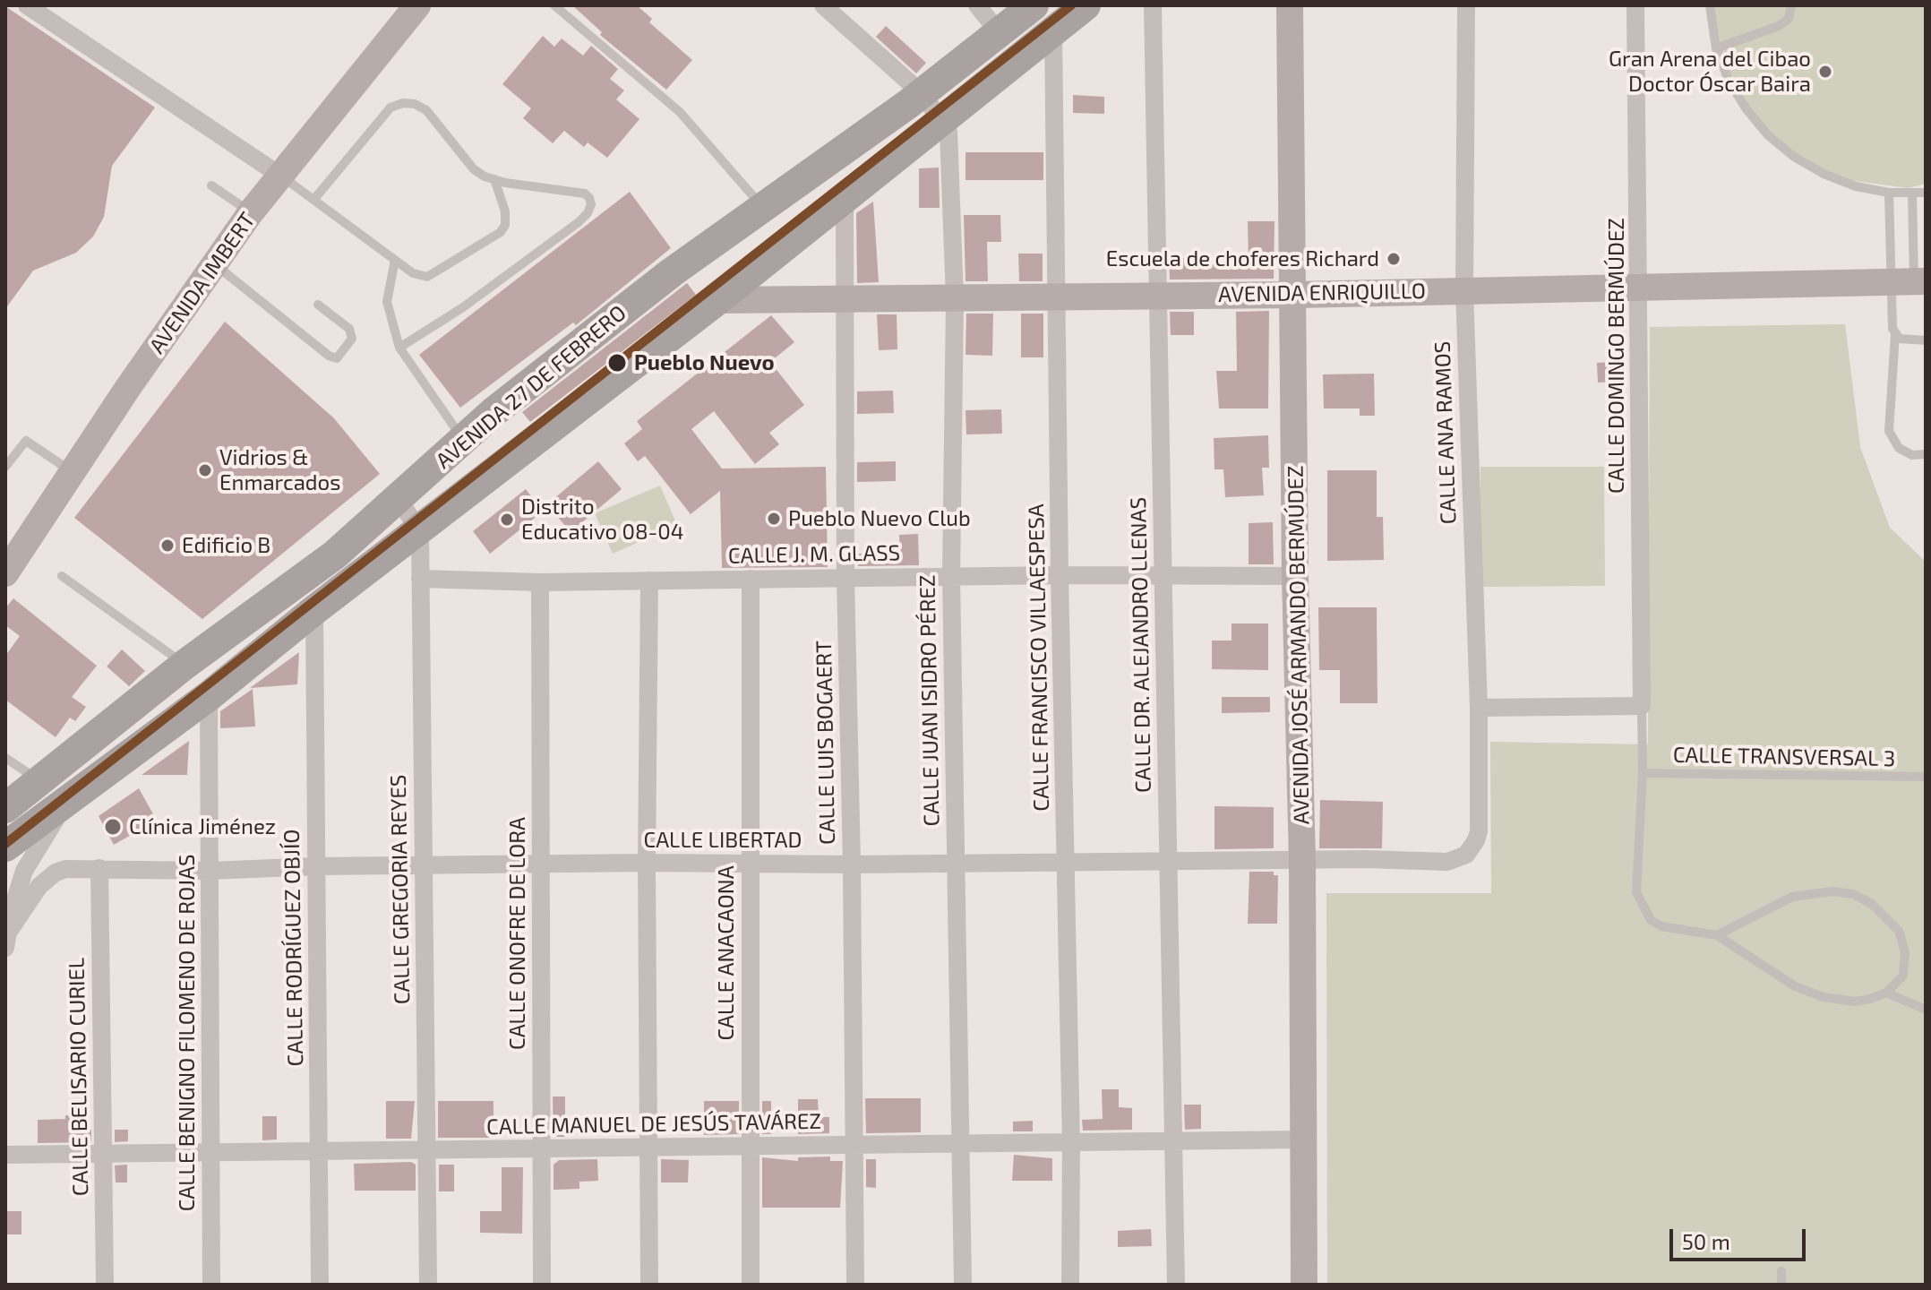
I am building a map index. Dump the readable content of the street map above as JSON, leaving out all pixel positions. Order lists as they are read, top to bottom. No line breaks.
{"streets":{"main road":["AVENIDA 27 DE FEBRERO"],"street":["AVENIDA IMBERT","AVENIDA ENRIQUILLO","CALLE DOMINGO BERMÚDEZ","CALLE ANA RAMOS","CALLE J. M. GLASS","CALLE DR. ALEJANDRO LLENAS","AVENIDA JOSÉ ARMANDO BERMÚDEZ","CALLE FRANCISCO VILLAESPESA","CALLE JUAN ISIDRO PÉREZ","CALLE LUIS BOGAERT","CALLE LIBERTAD","CALLE GREGORIA REYES","CALLE ONOFRE DE LORA","CALLE RODRÍGUEZ OBJÍO","CALLE ANACAONA","CALLE BENIGNO FILOMENO DE ROJAS","CALLE BELISARIO CURIEL","CALLE MANUEL DE JESÚS TAVÁREZ"],"lane":["CALLE TRANSVERSAL 3"]},"crossings":[["AVENIDA ENRIQUILLO","CALLE DOMINGO BERMÚDEZ"],["AVENIDA ENRIQUILLO","AVENIDA 27 DE FEBRERO"],["AVENIDA ENRIQUILLO","CALLE ANA RAMOS"],["AVENIDA ENRIQUILLO","CALLE DR. ALEJANDRO LLENAS"],["AVENIDA ENRIQUILLO","AVENIDA JOSÉ ARMANDO BERMÚDEZ"],["AVENIDA ENRIQUILLO","CALLE FRANCISCO VILLAESPESA"],["AVENIDA ENRIQUILLO","CALLE JUAN ISIDRO PÉREZ"],["AVENIDA ENRIQUILLO","CALLE LUIS BOGAERT"],["AVENIDA 27 DE FEBRERO","CALLE FRANCISCO VILLAESPESA"],["AVENIDA 27 DE FEBRERO","CALLE JUAN ISIDRO PÉREZ"],["AVENIDA 27 DE FEBRERO","CALLE LUIS BOGAERT"],["AVENIDA 27 DE FEBRERO","CALLE GREGORIA REYES"],["AVENIDA 27 DE FEBRERO","CALLE RODRÍGUEZ OBJÍO"],["AVENIDA 27 DE FEBRERO","CALLE BENIGNO FILOMENO DE ROJAS"],["CALLE ANA RAMOS","CALLE LIBERTAD"],["CALLE J. M. GLASS","CALLE DR. ALEJANDRO LLENAS"],["CALLE J. M. GLASS","AVENIDA JOSÉ ARMANDO BERMÚDEZ"],["CALLE J. M. GLASS","CALLE FRANCISCO VILLAESPESA"],["CALLE J. M. GLASS","CALLE JUAN ISIDRO PÉREZ"],["CALLE J. M. GLASS","CALLE LUIS BOGAERT"],["CALLE J. M. GLASS","CALLE GREGORIA REYES"],["CALLE J. M. GLASS","CALLE ONOFRE DE LORA"],["CALLE J. M. GLASS","CALLE ANACAONA"],["CALLE DR. ALEJANDRO LLENAS","CALLE LIBERTAD"],["CALLE DR. ALEJANDRO LLENAS","CALLE MANUEL DE JESÚS TAVÁREZ"],["AVENIDA JOSÉ ARMANDO BERMÚDEZ","CALLE LIBERTAD"],["AVENIDA JOSÉ ARMANDO BERMÚDEZ","CALLE MANUEL DE JESÚS TAVÁREZ"],["CALLE FRANCISCO VILLAESPESA","CALLE LIBERTAD"],["CALLE FRANCISCO VILLAESPESA","CALLE MANUEL DE JESÚS TAVÁREZ"],["CALLE JUAN ISIDRO PÉREZ","CALLE LIBERTAD"],["CALLE JUAN ISIDRO PÉREZ","CALLE MANUEL DE JESÚS TAVÁREZ"],["CALLE LUIS BOGAERT","CALLE LIBERTAD"],["CALLE LUIS BOGAERT","CALLE MANUEL DE JESÚS TAVÁREZ"],["CALLE LIBERTAD","CALLE GREGORIA REYES"],["CALLE LIBERTAD","CALLE ONOFRE DE LORA"],["CALLE LIBERTAD","CALLE RODRÍGUEZ OBJÍO"],["CALLE LIBERTAD","CALLE ANACAONA"],["CALLE LIBERTAD","CALLE BENIGNO FILOMENO DE ROJAS"],["CALLE LIBERTAD","CALLE BELISARIO CURIEL"],["CALLE GREGORIA REYES","CALLE MANUEL DE JESÚS TAVÁREZ"],["CALLE ONOFRE DE LORA","CALLE MANUEL DE JESÚS TAVÁREZ"],["CALLE RODRÍGUEZ OBJÍO","CALLE MANUEL DE JESÚS TAVÁREZ"],["CALLE ANACAONA","CALLE MANUEL DE JESÚS TAVÁREZ"],["CALLE BENIGNO FILOMENO DE ROJAS","CALLE MANUEL DE JESÚS TAVÁREZ"],["CALLE BELISARIO CURIEL","CALLE MANUEL DE JESÚS TAVÁREZ"]],"places":["Gran Arena del Cibao Doctor Óscar Baira","Escuela de choferes Richard","Pueblo Nuevo","Vidrios & Enmarcados","Pueblo Nuevo Club","Distrito Educativo 08-04","Edificio B","Clínica Jiménez"],"scale_bar":"50 m"}
